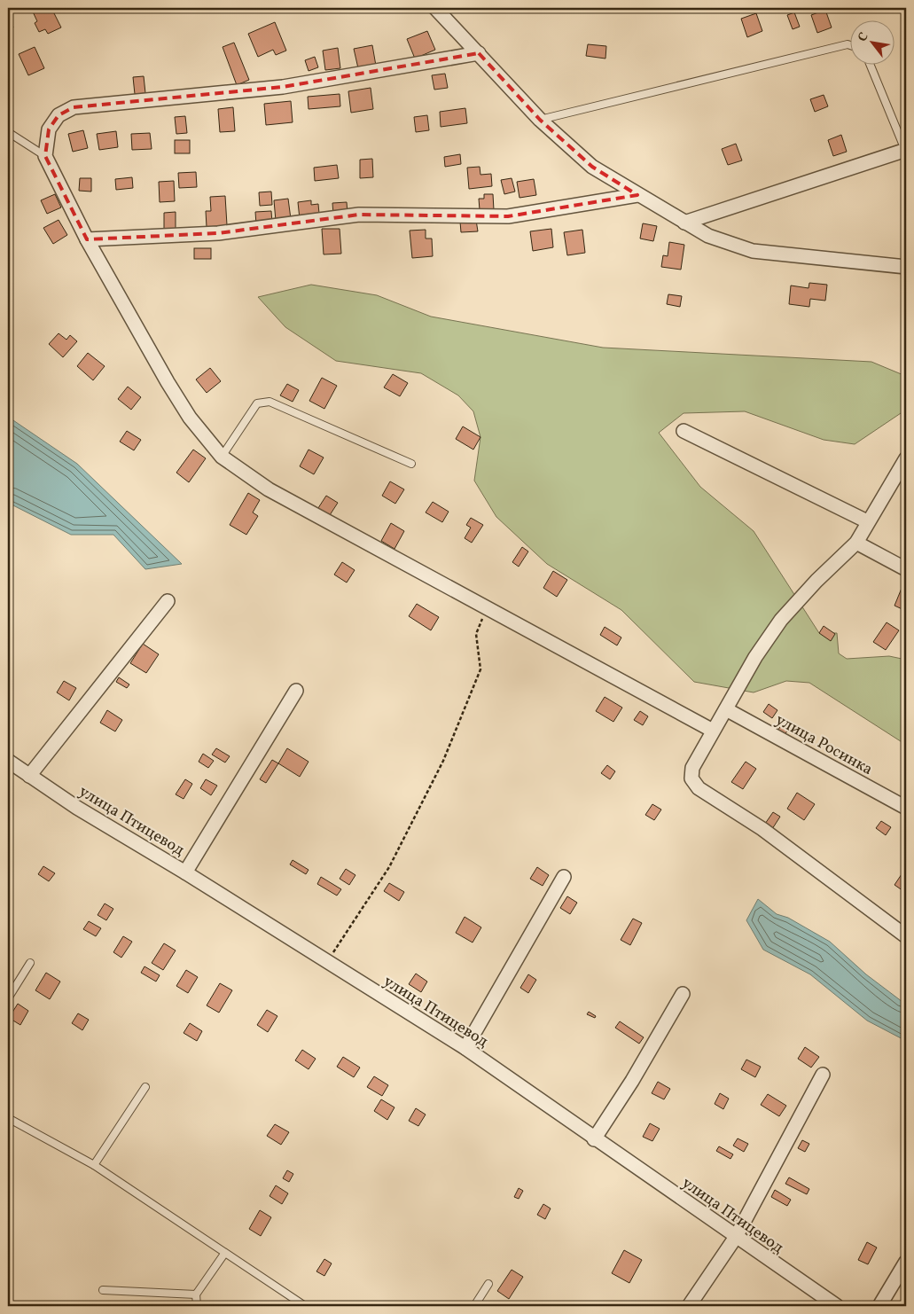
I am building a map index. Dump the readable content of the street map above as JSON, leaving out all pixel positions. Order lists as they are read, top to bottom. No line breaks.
{"streets":{"street":["улица Росинка","улица Птицевод"]},"north":"top left"}
